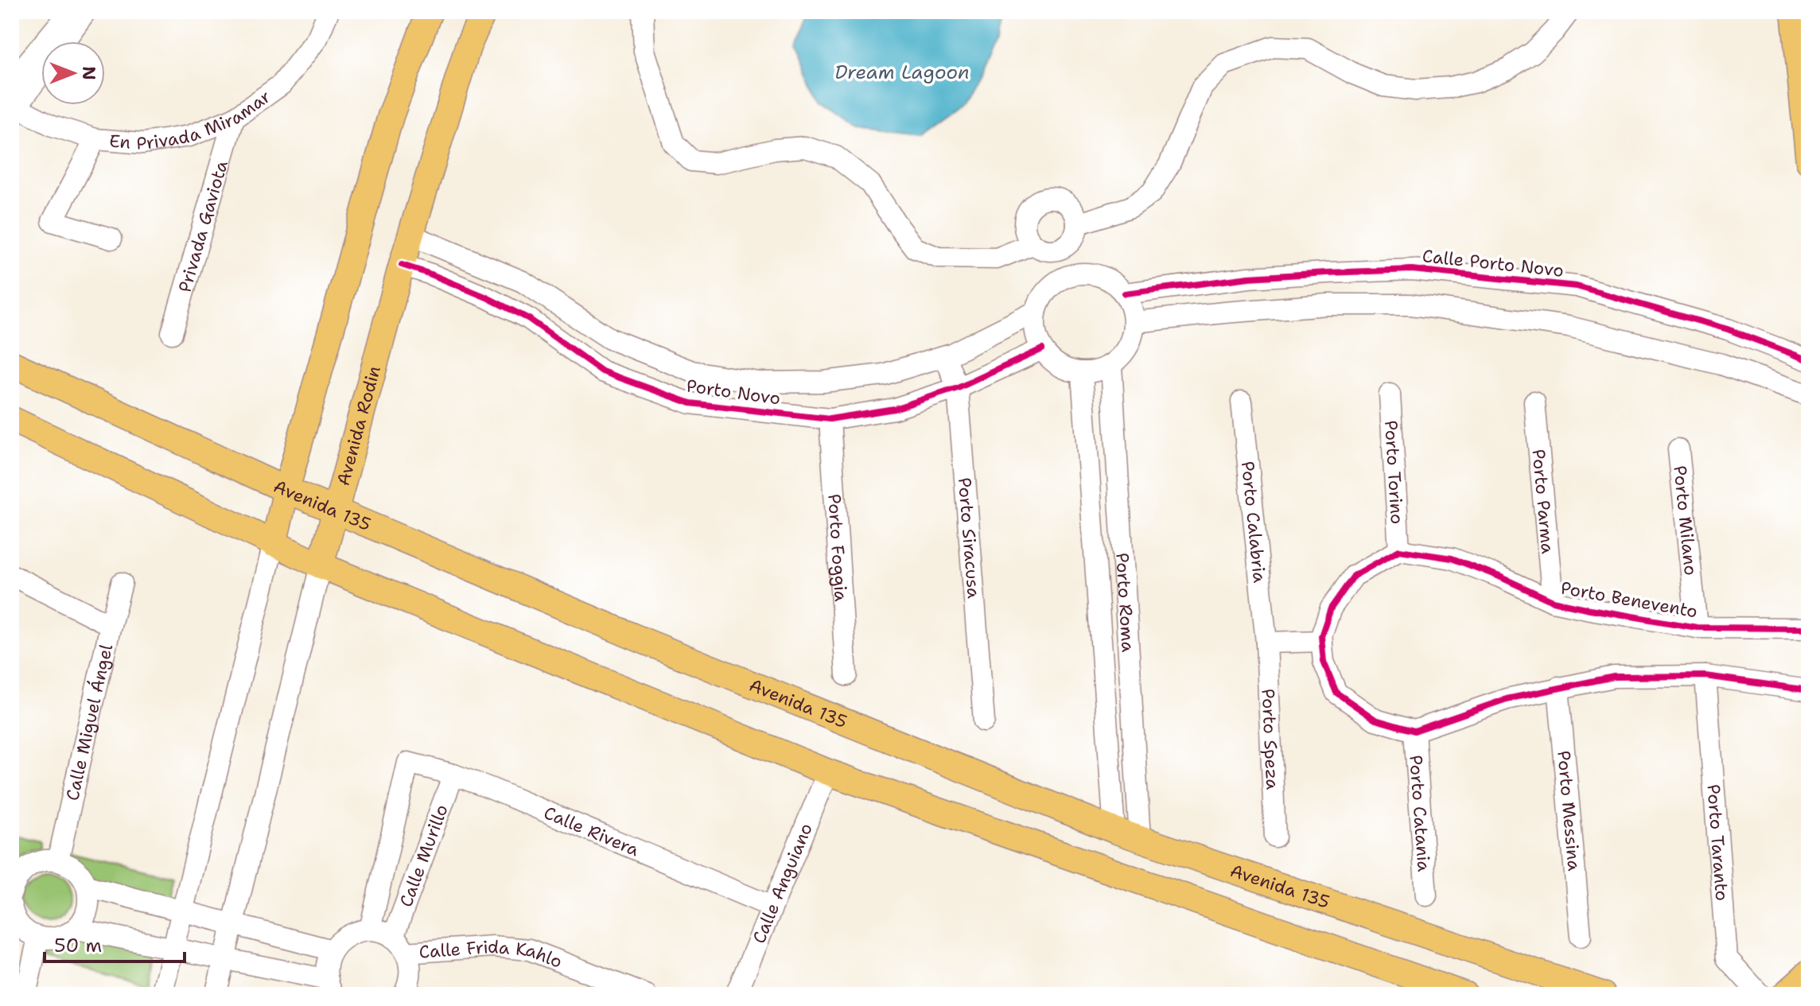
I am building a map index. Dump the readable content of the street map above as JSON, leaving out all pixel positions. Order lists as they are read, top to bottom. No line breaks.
{"streets":{"main road":["Avenida Rodin","Avenida 135"],"street":["En Privada Miramar","Privada Gaviota","Calle Porto Novo","Porto Novo","Porto Torino","Porto Parma","Porto Milano","Porto Calabria","Porto Siracusa","Porto Foggia","Porto Benevento","Porto Roma","Calle Miguel Ángel","Porto Speza","Porto Messina","Porto Catania","Calle Rivera","Porto Taranto","Calle Murillo","Calle Anguiano","Calle Frida Kahlo"]},"crossings":[["En Privada Miramar","Privada Gaviota"],["Calle Porto Novo","Porto Novo"],["Calle Porto Novo","Porto Roma"],["Porto Novo","Avenida Rodin"],["Porto Novo","Porto Siracusa"],["Porto Novo","Porto Foggia"],["Porto Novo","Porto Roma"],["Avenida Rodin","Avenida 135"],["Porto Torino","Porto Benevento"],["Porto Parma","Porto Benevento"],["Avenida 135","Porto Roma"],["Porto Milano","Porto Benevento"],["Porto Calabria","Porto Speza"],["Calle Rivera","Calle Murillo"],["Calle Rivera","Calle Anguiano"],["Calle Murillo","Calle Frida Kahlo"]],"water":["Dream Lagoon"],"scale_bar":"50 m","north":"right"}
